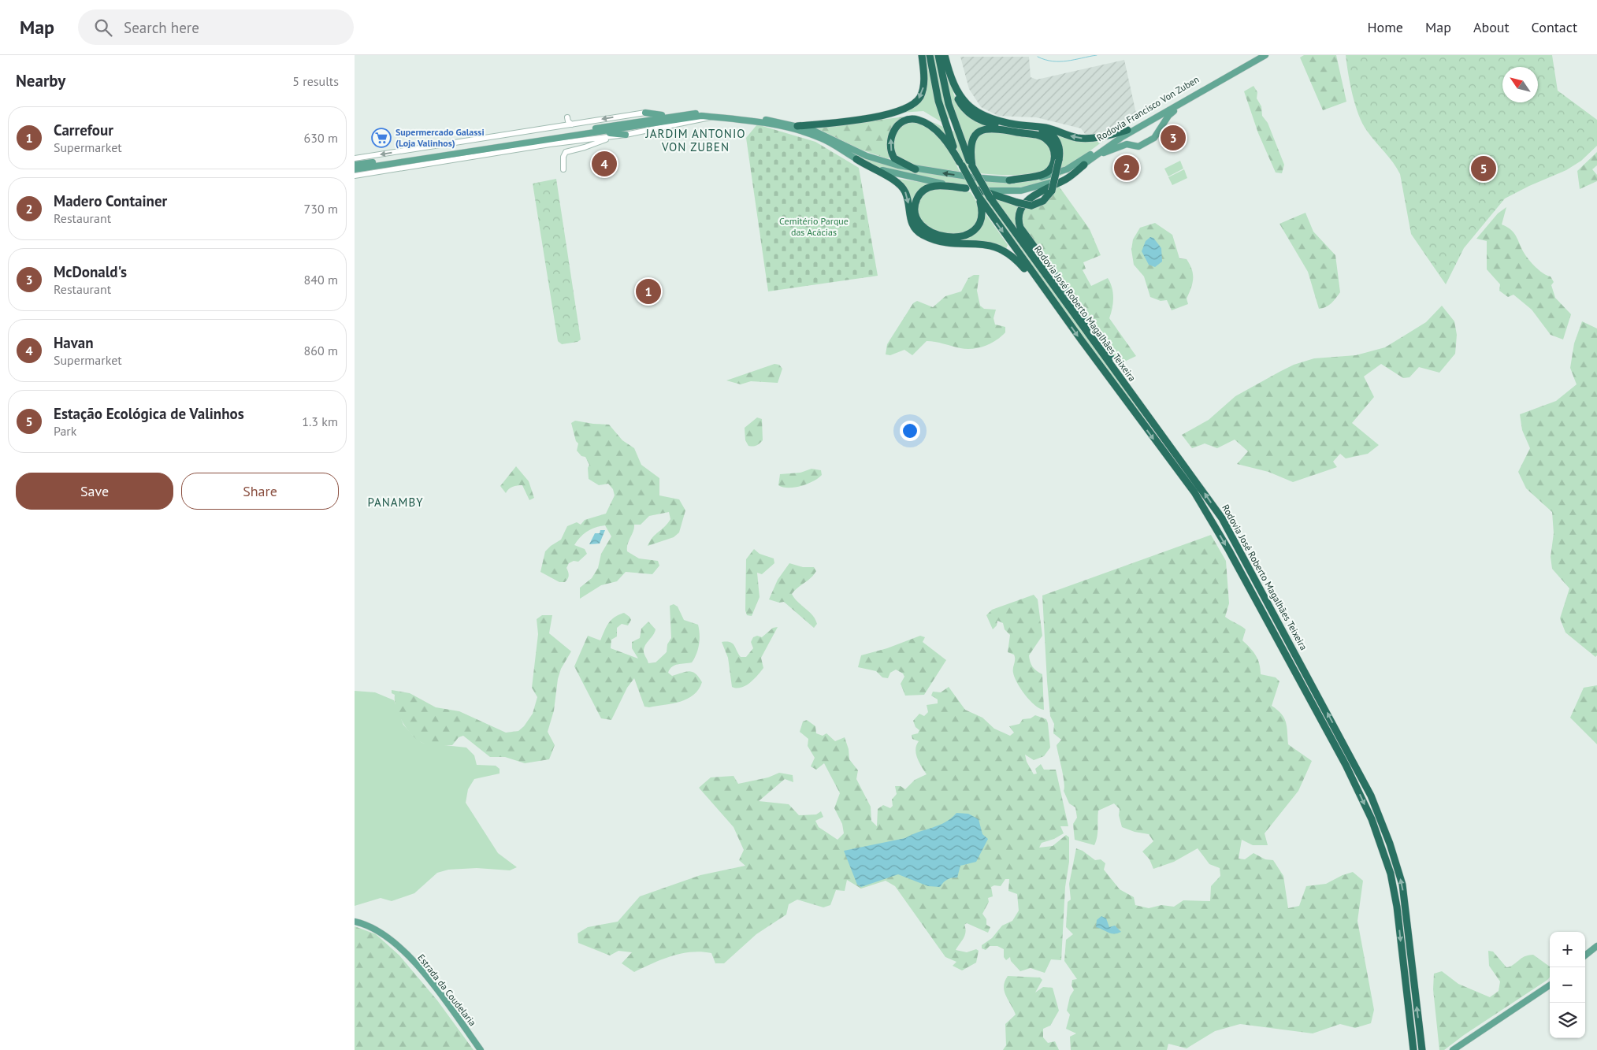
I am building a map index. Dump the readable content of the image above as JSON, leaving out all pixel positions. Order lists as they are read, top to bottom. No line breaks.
{"streets":{"highway":["Rodovia José Roberto Magalhães Teixeira"],"main road":["Rodovia Francisco Von Zuben","Estrada da Coudelaria"]},"crossings":[["Rodovia Francisco Von Zuben","Rodovia José Roberto Magalhães Teixeira"]],"districts":["JARDIM ANTONIO VON ZUBEN","PANAMBY"],"parks":["Cemitério Parque das Acácias"],"places":{"supermarket":["Supermercado Galassi (Loja Valinhos)"]},"north":"top left","page":{"header":"Map","search":"Search here","nav":["Home","Map","About","Contact"],"heading":["Nearby","5 results"],"list":[{"mark":"1","name":"Carrefour","note":"Supermarket","value":"630 m"},{"mark":"2","name":"Madero Container","note":"Restaurant","value":"730 m"},{"mark":"3","name":"McDonald's","note":"Restaurant","value":"840 m"},{"mark":"4","name":"Havan","note":"Supermarket","value":"860 m"},{"mark":"5","name":"Estação Ecológica de Valinhos","note":"Park","value":"1.3 km"}],"pins":["3","4","2","5","1"],"buttons":["Save","Share"],"map_buttons":["+","−"]}}
